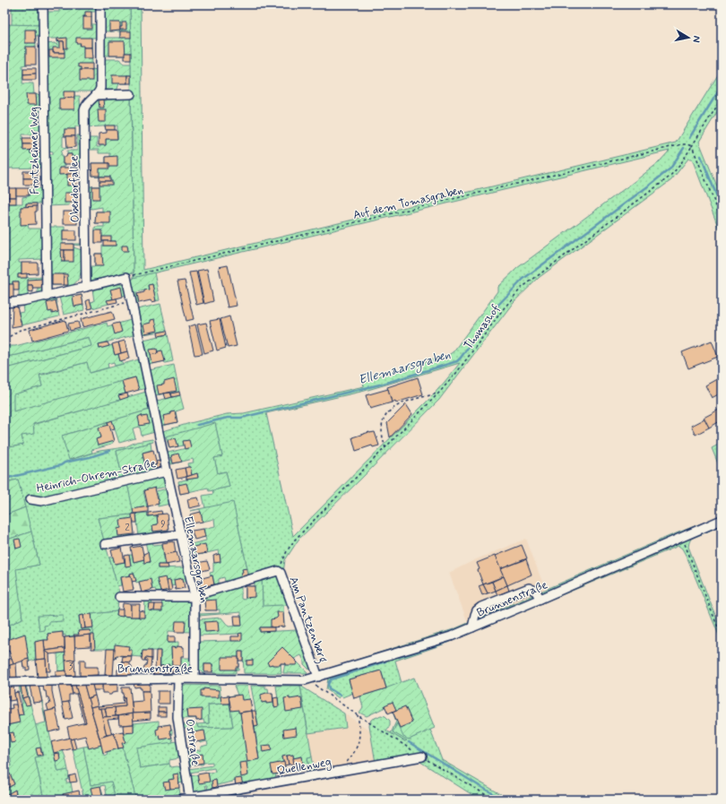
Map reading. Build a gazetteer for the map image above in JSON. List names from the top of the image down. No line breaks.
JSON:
{"streets":{"street":["Froitzheimer Weg","Oberdorfallee","Heinrich-Ohrem-Straße","Ellemaarsgraben","Brunnenstraße","Am Pantzenberg","Oststraße","Quellenweg"],"path":["Auf dem Tomasgraben","Thomashof"]},"crossings":[["Auf dem Tomasgraben","Thomashof"],["Auf dem Tomasgraben","Ellemaarsgraben"],["Thomashof","Am Pantzenberg"],["Heinrich-Ohrem-Straße","Ellemaarsgraben"],["Ellemaarsgraben","Brunnenstraße"],["Ellemaarsgraben","Am Pantzenberg"],["Brunnenstraße","Am Pantzenberg"],["Brunnenstraße","Oststraße"],["Oststraße","Quellenweg"]],"water":["Ellemaarsgraben"],"house_numbers":["9","2","3"],"north":"right"}
